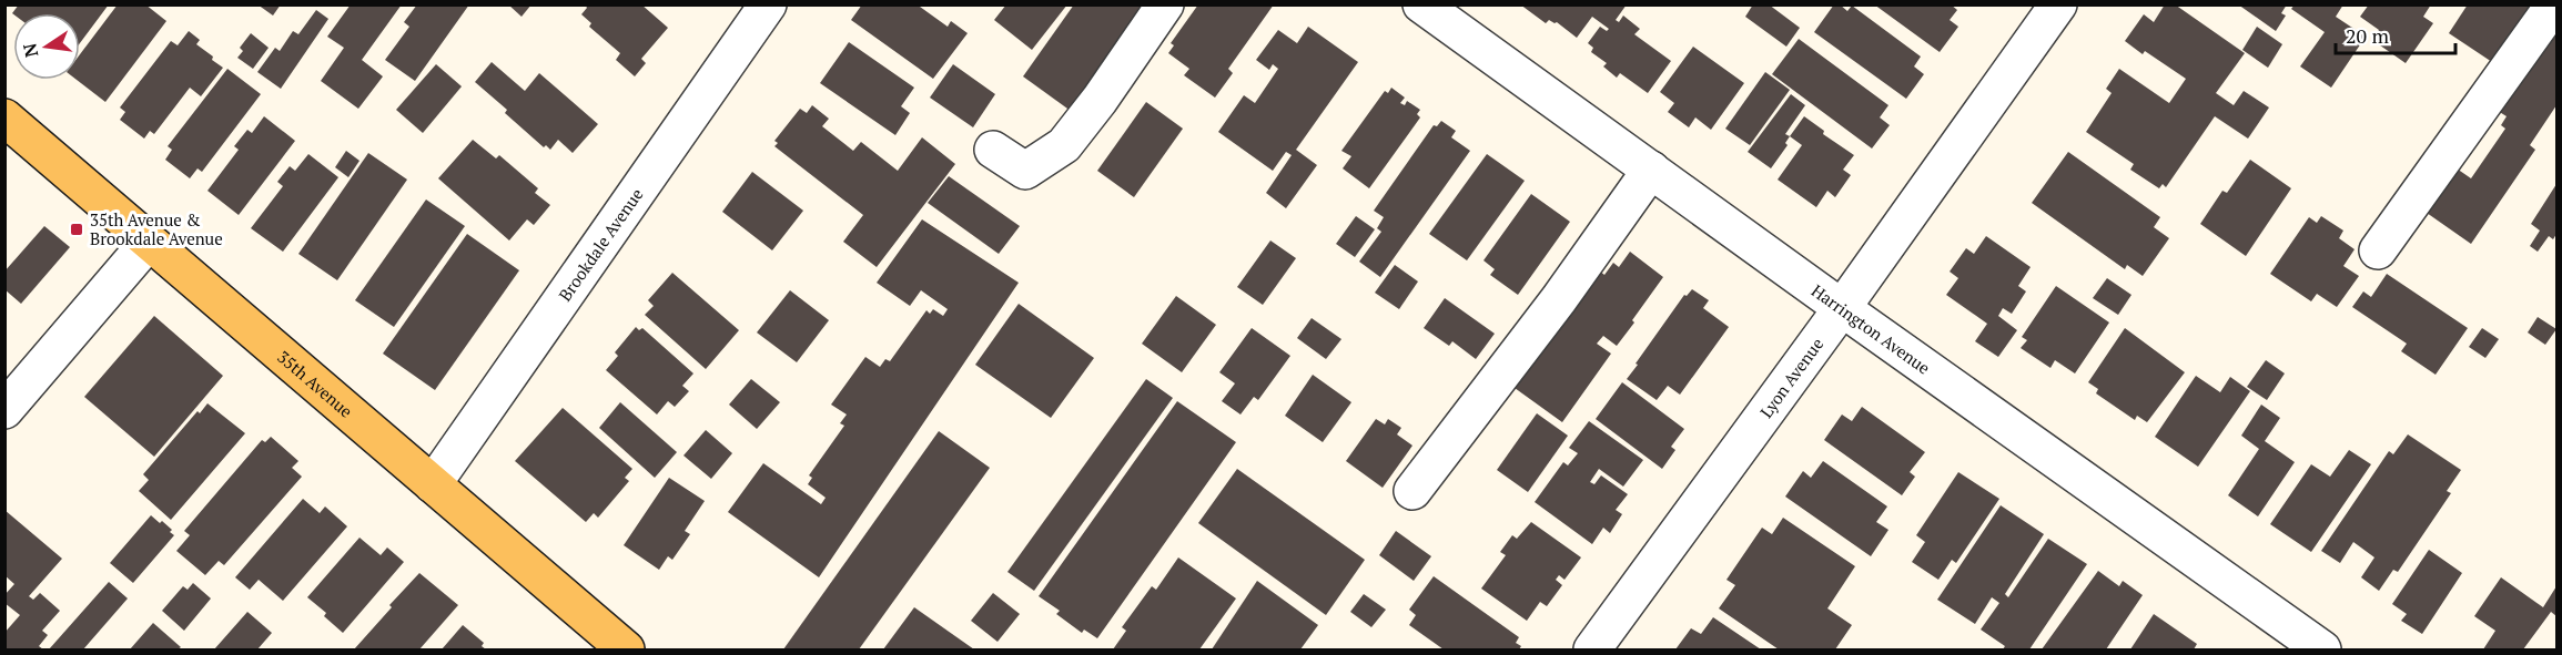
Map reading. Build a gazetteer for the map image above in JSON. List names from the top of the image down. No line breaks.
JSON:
{"streets":{"main road":["35th Avenue"],"street":["Brookdale Avenue","Harrington Avenue","Lyon Avenue"]},"crossings":[["Brookdale Avenue","35th Avenue"],["Harrington Avenue","Lyon Avenue"]],"places":{"transit":["35th Avenue & Brookdale Avenue"]},"scale_bar":"20 m","north":"left"}
